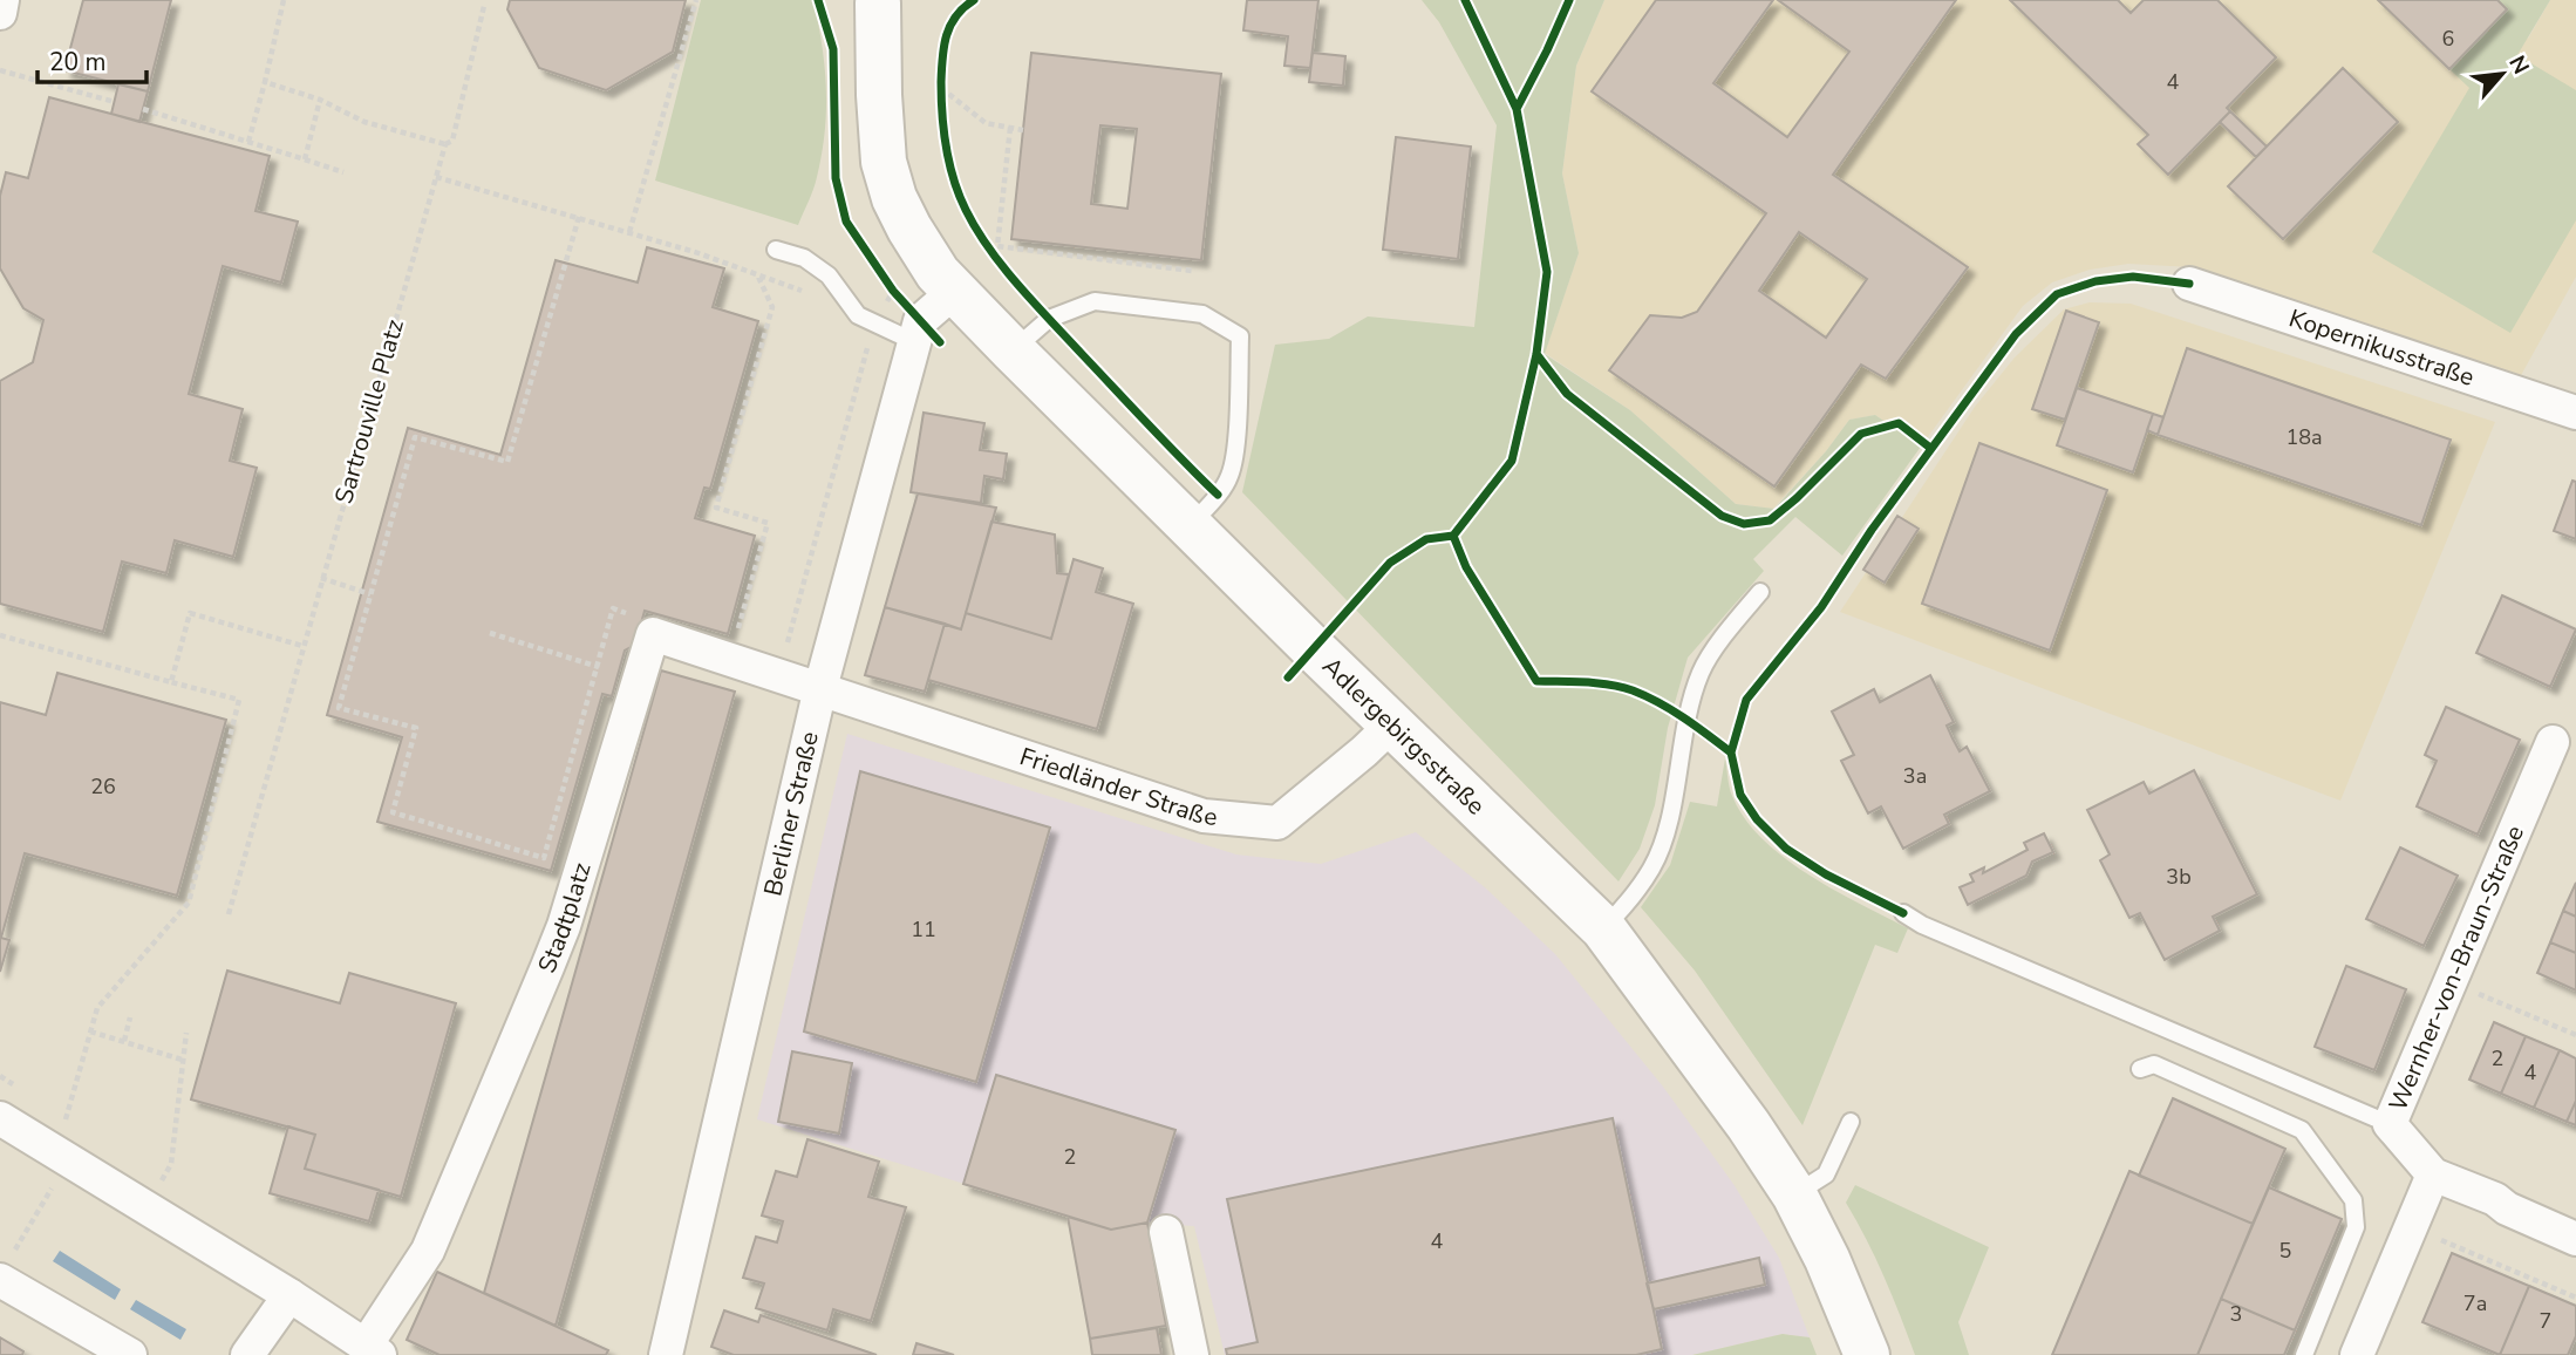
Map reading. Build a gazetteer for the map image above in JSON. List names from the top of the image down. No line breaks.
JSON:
{"streets":{"street":["Kopernikusstraße","Adlergebirgsstraße","Friedländer Straße","Berliner Straße","Stadtplatz","Wernher-von-Braun-Straße"],"path":["Sartrouville Platz"]},"crossings":[["Adlergebirgsstraße","Friedländer Straße"],["Adlergebirgsstraße","Berliner Straße"],["Friedländer Straße","Berliner Straße"],["Friedländer Straße","Stadtplatz"],["Berliner Straße","Stadtplatz"]],"house_numbers":["6","4","18a","3a","26","3b","11","2","4","2","4","5","7a","3","7"],"scale_bar":"20 m","north":"top right"}
